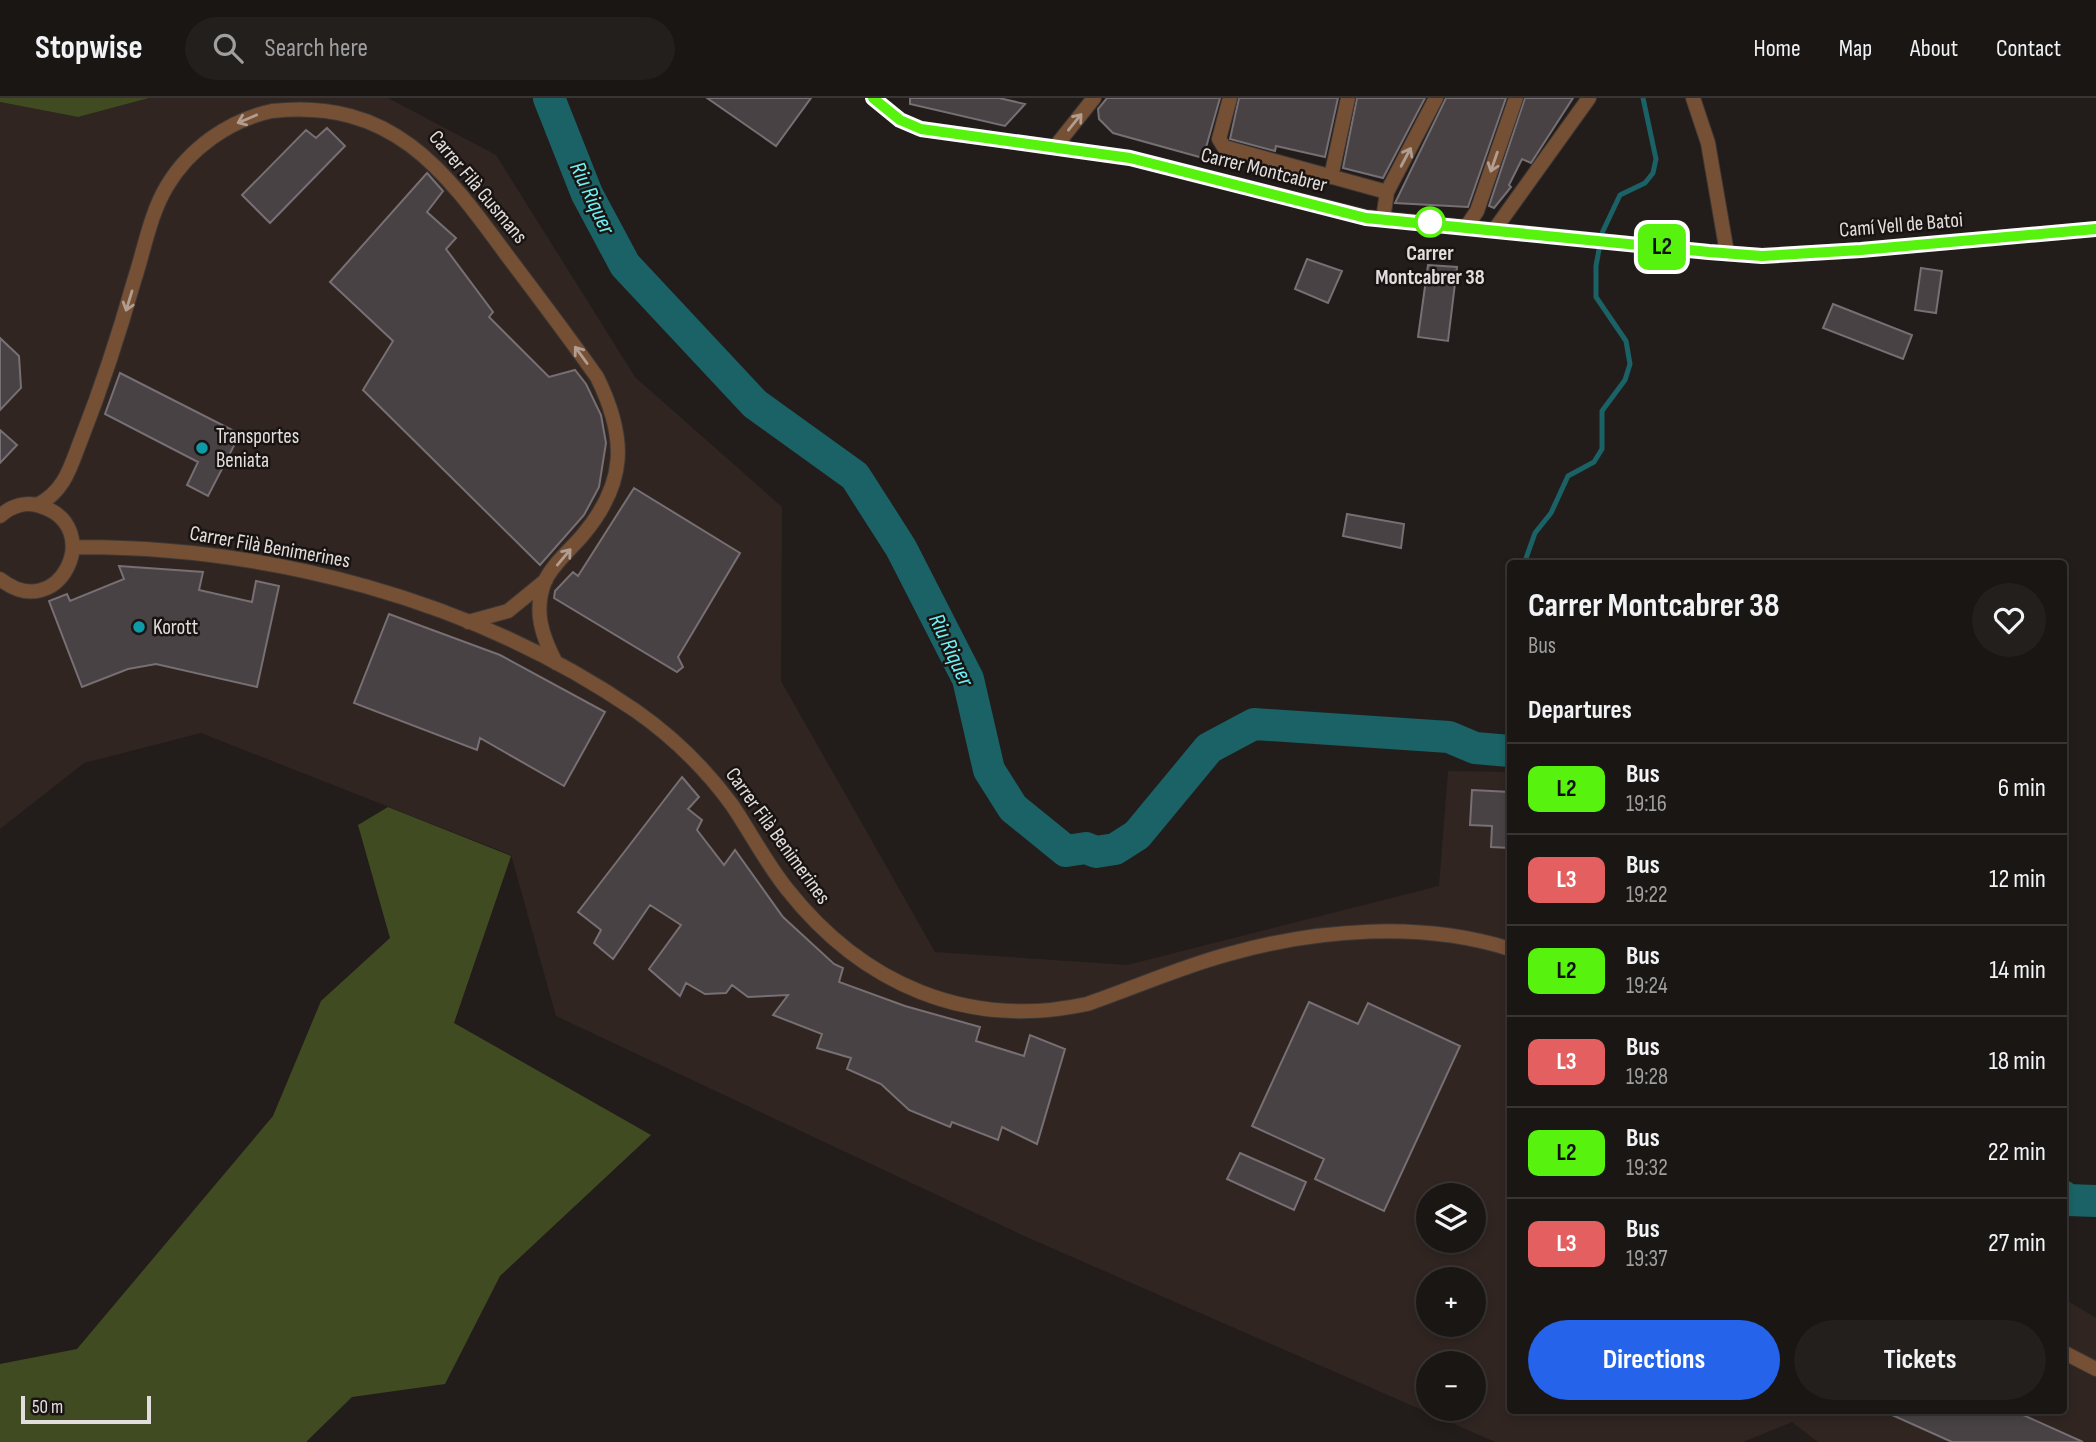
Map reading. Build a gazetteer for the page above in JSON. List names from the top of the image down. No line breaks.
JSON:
{"streets":{"street":["Carrer Montcabrer","Carrer Filà Gusmans","Camí Vell de Batoi","Carrer Filà Benimerines"]},"crossings":[["Carrer Montcabrer","Camí Vell de Batoi"],["Carrer Filà Gusmans","Carrer Filà Benimerines"]],"water":["Riu Riquer"],"places":["Carrer Montcabrer 38","Transportes Beniata","Korott"],"lines":["bus line L2"],"scale_bar":"50 m","page":{"header":"Stopwise","search":"Search here","nav":["Home","Map","About","Contact"],"on_map":"L2","heading":[["Carrer Montcabrer 38","Bus"],"Departures"],"list":[{"mark":"L2","name":"Bus","note":"19:16","value":"6 min"},{"mark":"L3","name":"Bus","note":"19:22","value":"12 min"},{"mark":"L2","name":"Bus","note":"19:24","value":"14 min"},{"mark":"L3","name":"Bus","note":"19:28","value":"18 min"},{"mark":"L2","name":"Bus","note":"19:32","value":"22 min"},{"mark":"L3","name":"Bus","note":"19:37","value":"27 min"}],"map_buttons":["+","−"],"buttons":["Directions","Tickets"],"scale":"50 m"}}
